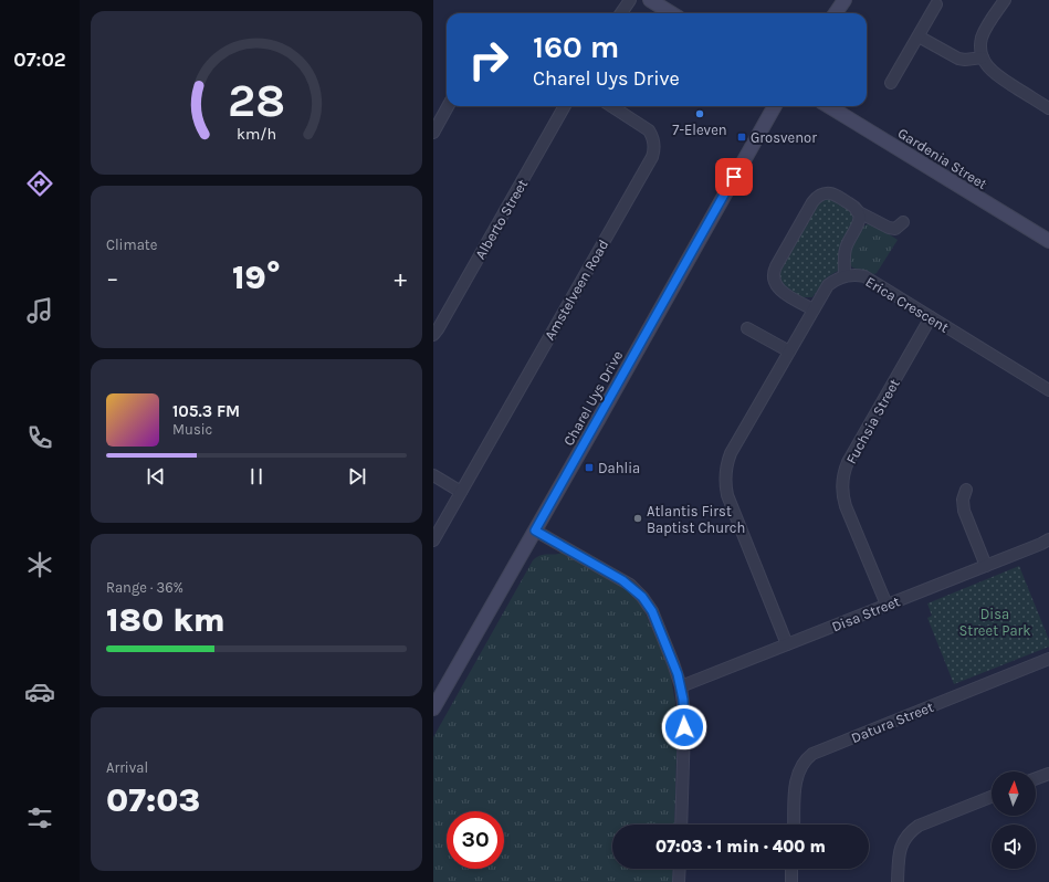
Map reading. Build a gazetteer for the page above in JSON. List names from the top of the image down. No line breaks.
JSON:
{"streets":{"main road":["Gardenia Street","Charel Uys Drive"],"street":["Alberto Street","Amstelveen Road","Erica Crescent","Fuchsia Street","Disa Street","Datura Street"]},"crossings":[["Erica Crescent","Fuchsia Street"],["Erica Crescent","Disa Street"],["Fuchsia Street","Disa Street"]],"parks":["Disa Street Park"],"places":{"other":["7-Eleven","Atlantis First Baptist Church"],"transit":["Grosvenor","Dahlia"]},"north":"top","page":{"tabs":"07:02","turn":["160 m","Charel Uys Drive"],"tile":["Climate",["Range · 36%","180 km"],["Arrival","07:03"]],"heat":["−","19°","+"],"song":["105.3 FM","Music"],"limit":"30","trip":"07:03 · 1 min · 400 m","gauge":["28","km/h"]}}
